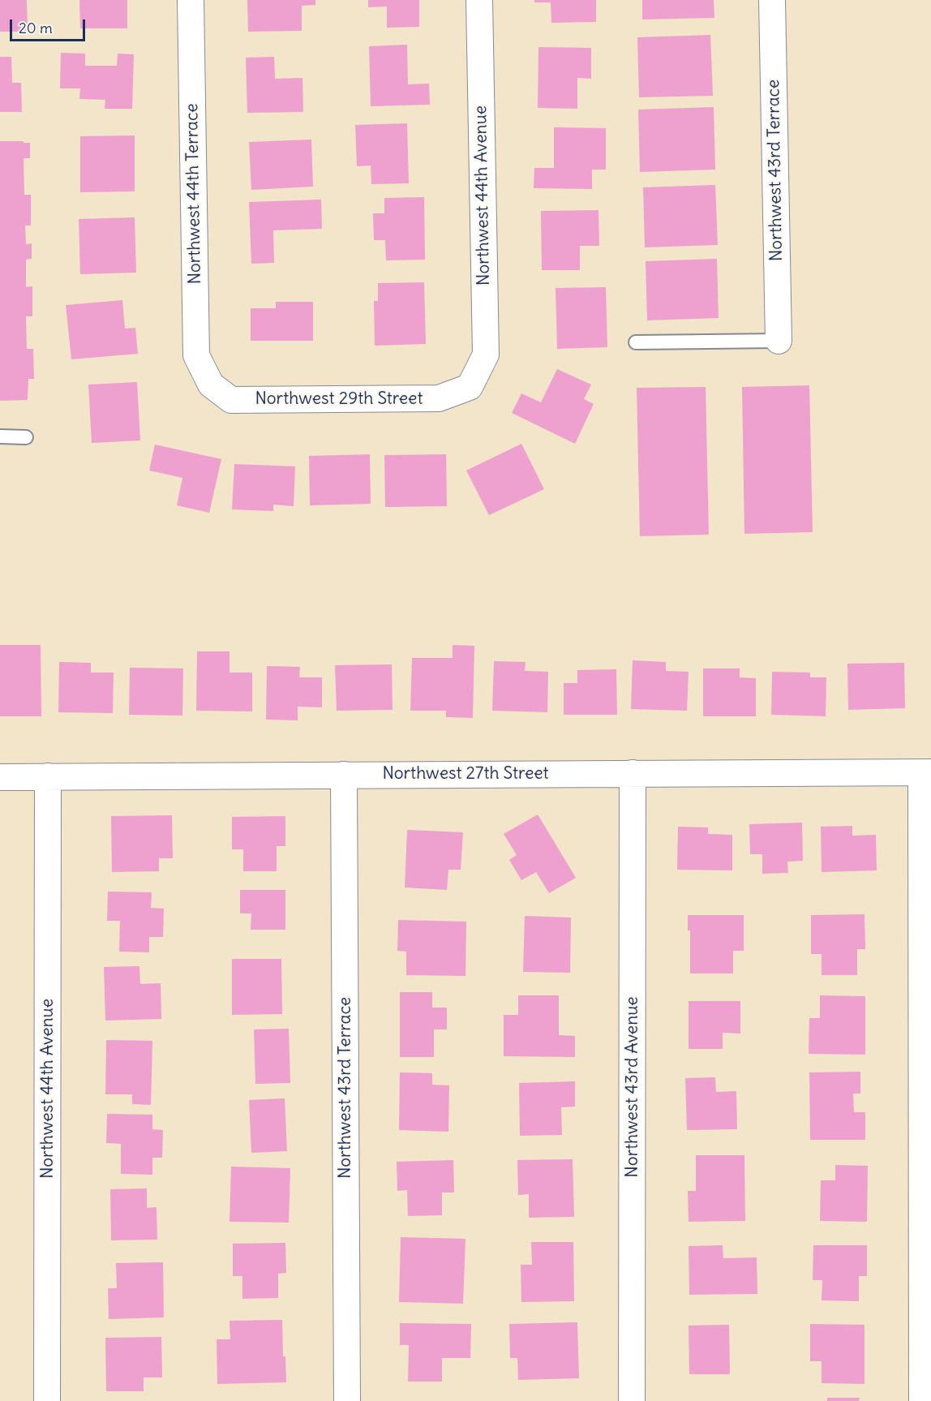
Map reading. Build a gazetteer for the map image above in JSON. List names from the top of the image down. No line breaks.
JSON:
{"streets":{"street":["Northwest 43rd Terrace","Northwest 44th Terrace","Northwest 44th Avenue","Northwest 29th Street","Northwest 27th Street","Northwest 43rd Avenue"]},"crossings":[["Northwest 43rd Terrace","Northwest 27th Street"],["Northwest 44th Terrace","Northwest 29th Street"],["Northwest 44th Avenue","Northwest 29th Street"],["Northwest 44th Avenue","Northwest 27th Street"],["Northwest 27th Street","Northwest 43rd Avenue"]],"scale_bar":"20 m"}
